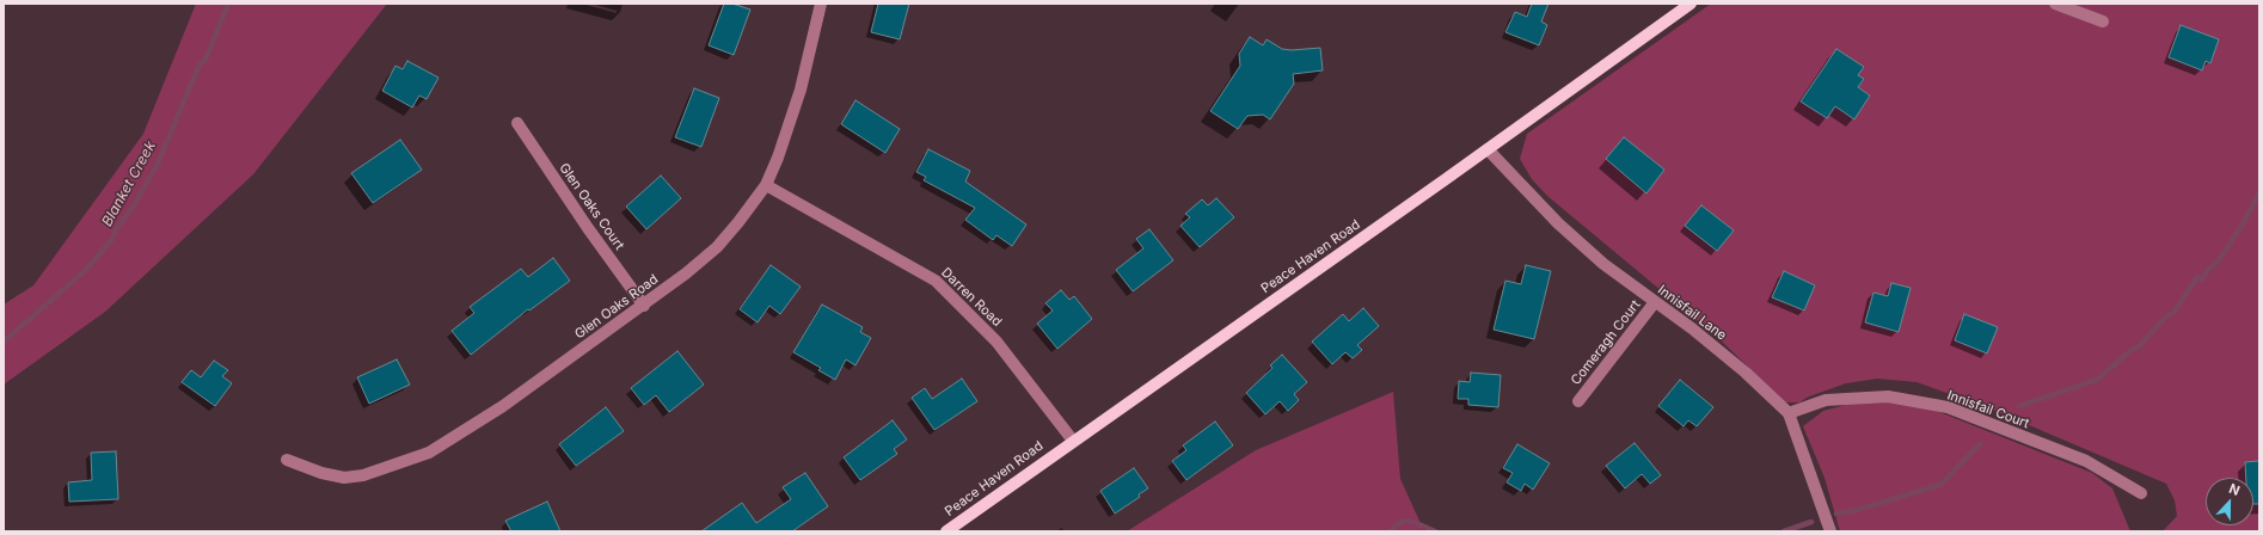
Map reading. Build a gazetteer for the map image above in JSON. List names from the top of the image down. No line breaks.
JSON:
{"streets":{"main road":["Peace Haven Road"],"street":["Glen Oaks Court","Darren Road","Glen Oaks Road","Innisfail Lane","Comeragh Court","Innisfail Court"]},"crossings":[["Glen Oaks Court","Glen Oaks Road"],["Peace Haven Road","Darren Road"],["Peace Haven Road","Innisfail Lane"],["Darren Road","Glen Oaks Road"],["Innisfail Lane","Comeragh Court"],["Innisfail Lane","Innisfail Court"]],"water":["Blanket Creek"],"north":"top"}
